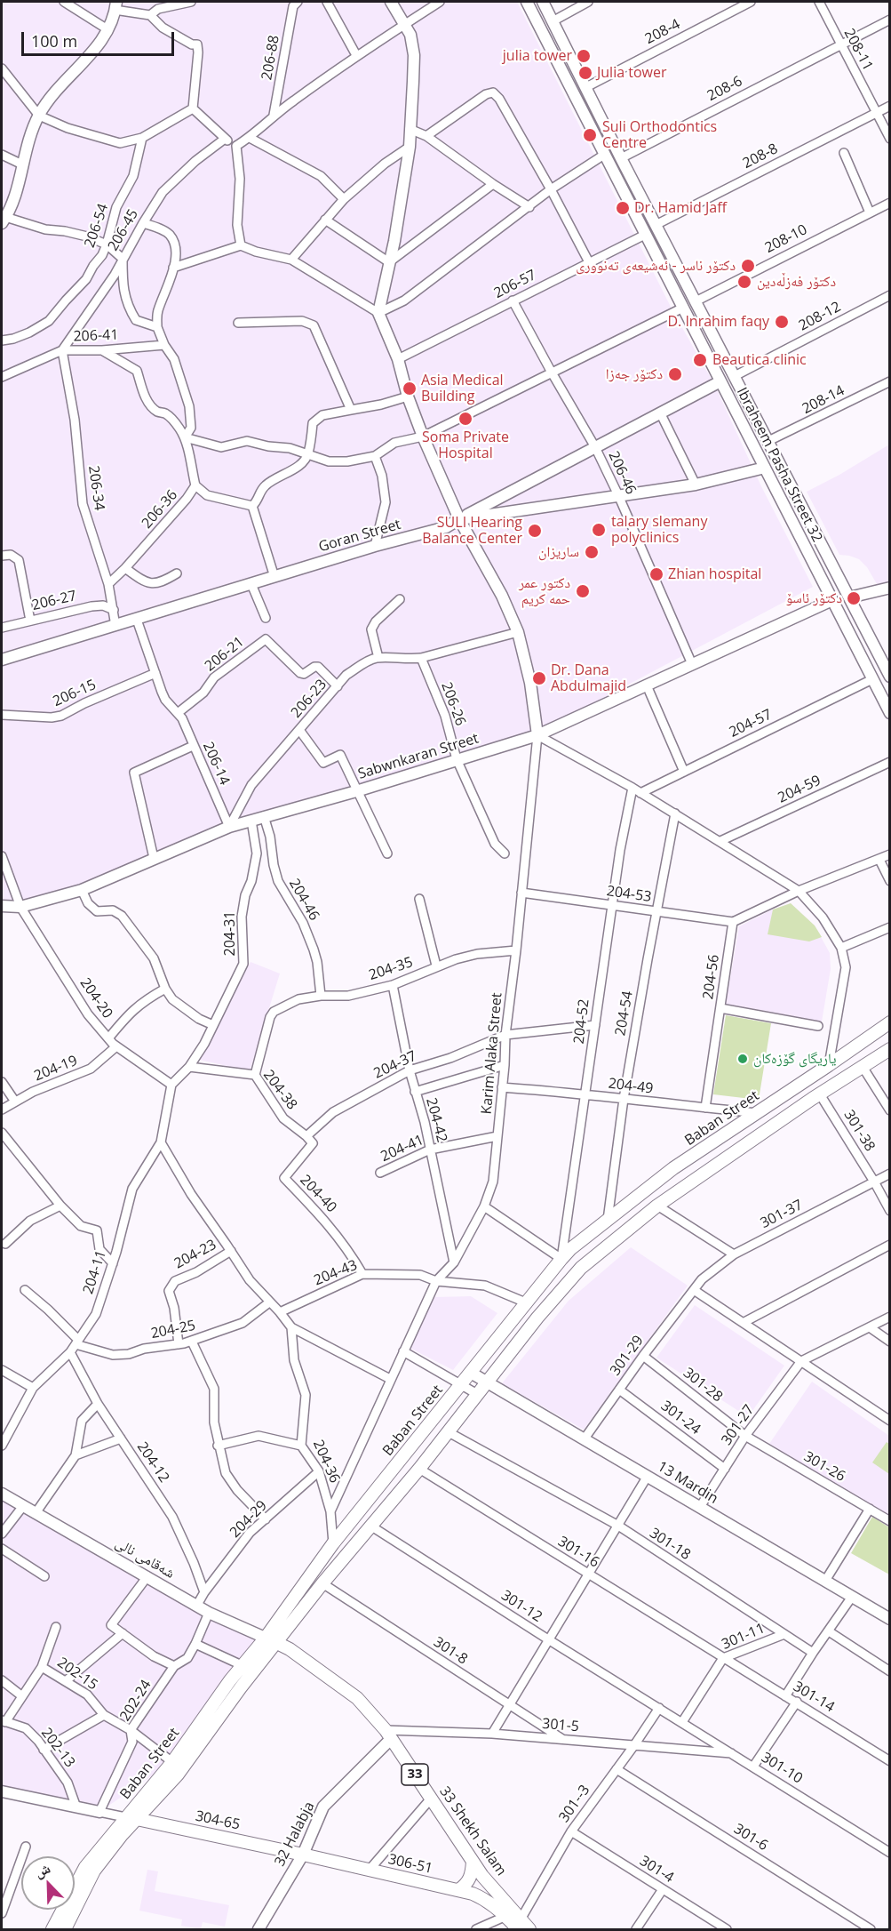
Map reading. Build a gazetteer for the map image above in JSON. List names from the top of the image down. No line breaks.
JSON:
{"streets":{"main road":["Ibraheem Pasha Street 32","Goran Street","Sabwnkaran Street","Baban Street","13 Mardin","شەقامی نالی","33","304-65","33 Shekh Salam","32 Halabja","306-51"],"street":["208-4","208-11","206-88","208-6","208-8","206-54","206-45","208-10","206-57","208-12","206-41","208-14","206-46","206-34","206-36","206-27","206-21","206-15","206-23","206-26","204-57","206-14","204-59","204-53","204-46","204-31","204-35","204-56","204-20","204-54","204-52","Karim Alaka Street","204-37","204-19","204-49","204-38","204-42","301-38","204-41","204-40","301-37","204-23","204-11","204-43","204-25","301-29","301-28","301-24","301-27","204-36","204-12","301-26","204-29","301-18","301-16","301-12","301-11","301-8","202-15","301-14","202-24","301-5","202-13","301-10","301--3","301-6","301-4"]},"crossings":[["208-4","Ibraheem Pasha Street 32"],["208-11","208-6"],["208-11","208-8"],["208-6","Ibraheem Pasha Street 32"],["208-8","Ibraheem Pasha Street 32"],["206-45","206-41"],["206-45","206-34"],["208-10","Ibraheem Pasha Street 32"],["206-57","Ibraheem Pasha Street 32"],["206-57","206-46"],["208-12","Ibraheem Pasha Street 32"],["206-41","206-34"],["206-41","206-36"],["208-14","Ibraheem Pasha Street 32"],["Ibraheem Pasha Street 32","Goran Street"],["Ibraheem Pasha Street 32","204-57"],["Ibraheem Pasha Street 32","Sabwnkaran Street"],["206-46","Goran Street"],["206-46","Sabwnkaran Street"],["206-34","206-36"],["206-34","Goran Street"],["206-34","206-27"],["Goran Street","206-14"],["206-21","206-23"],["206-21","206-14"],["206-15","206-14"],["206-23","Sabwnkaran Street"],["206-23","206-14"],["206-26","Sabwnkaran Street"],["Sabwnkaran Street","206-14"],["Sabwnkaran Street","204-46"],["Sabwnkaran Street","204-31"],["Sabwnkaran Street","204-20"],["Sabwnkaran Street","Karim Alaka Street"],["204-53","204-56"],["204-53","204-54"],["204-53","204-52"],["204-53","Karim Alaka Street"],["204-46","204-35"],["204-31","204-38"],["204-35","Karim Alaka Street"],["204-35","204-38"],["204-35","204-42"],["204-56","204-49"],["204-20","204-19"],["204-20","204-11"],["204-54","204-49"],["204-54","Baban Street"],["204-52","204-37"],["204-52","204-49"],["204-52","Baban Street"],["Karim Alaka Street","204-37"],["Karim Alaka Street","204-49"],["Karim Alaka Street","204-42"],["Karim Alaka Street","204-41"],["Karim Alaka Street","204-43"],["Karim Alaka Street","204-36"],["204-37","204-38"],["204-37","204-42"],["204-37","204-40"],["204-49","Baban Street"],["204-38","204-40"],["Baban Street","204-43"],["Baban Street","204-36"],["Baban Street","13 Mardin"],["Baban Street","شەقامی نالی"],["Baban Street","202-15"],["Baban Street","304-65"],["Baban Street","33 Shekh Salam"],["204-42","204-41"],["301-38","301-37"],["204-40","204-43"],["301-37","301-29"],["204-23","204-25"],["204-11","204-25"],["204-11","204-12"],["301-29","301-28"],["301-29","301-24"],["301-29","13 Mardin"],["301-28","301-27"],["301-28","301-26"],["301-24","301-27"],["301-27","301-26"],["301-27","13 Mardin"],["204-36","204-29"],["204-12","204-29"],["204-29","شەقامی نالی"],["301-18","301-11"],["301-16","301-11"],["301-16","301-14"],["شەقامی نالی","202-24"],["شەقامی نالی","33 Shekh Salam"],["301-12","301-10"],["301-12","301--3"],["301-11","301-14"],["301-11","301-10"],["301-8","301-5"],["202-15","202-24"],["301-5","301-10"],["301-5","301--3"],["301-5","33 Shekh Salam"],["301-5","32 Halabja"],["301-10","301--3"],["301--3","33 Shekh Salam"],["301--3","301-6"],["301--3","301-4"],["304-65","32 Halabja"],["304-65","306-51"],["33 Shekh Salam","32 Halabja"],["33 Shekh Salam","306-51"],["32 Halabja","306-51"]],"places":["julia tower","Julia tower","Suli Orthodontics Centre","Dr. Hamid Jaff","دکتۆر ناسر - ئەشیعەی تەنووری","دکتۆر فەزڵەدین","D. Inrahim faqy","Beautica clinic","دکتۆر جەزا","Asia Medical Building","Soma Private Hospital","talary slemany polyclinics","SULI Hearing Balance Center","ساريزان","Zhian hospital","دكتور عمر حمه كريم","دکتۆر ئاسۆ","Dr. Dana Abdulmajid","یاریگای گۆزەکان"],"scale_bar":"100 m","north":"top left"}
